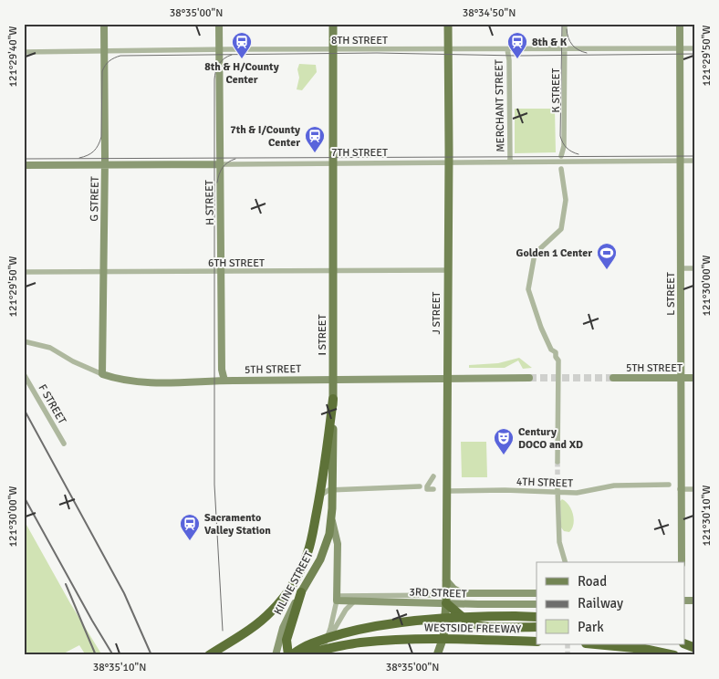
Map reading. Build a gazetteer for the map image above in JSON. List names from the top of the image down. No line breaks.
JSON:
{"streets":{"highway":["WESTSIDE FREEWAY"],"main road":["7TH STREET","G STREET","H STREET","L STREET","J STREET","I STREET","5TH STREET","KILINE STREET","3RD STREET"],"street":["8TH STREET","K STREET","MERCHANT STREET","6TH STREET","F STREET","4TH STREET"]},"crossings":[["8TH STREET","K STREET"],["8TH STREET","MERCHANT STREET"],["8TH STREET","G STREET"],["8TH STREET","H STREET"],["8TH STREET","L STREET"],["8TH STREET","J STREET"],["8TH STREET","I STREET"],["MERCHANT STREET","7TH STREET"],["7TH STREET","G STREET"],["7TH STREET","H STREET"],["7TH STREET","L STREET"],["7TH STREET","J STREET"],["7TH STREET","I STREET"],["G STREET","6TH STREET"],["G STREET","5TH STREET"],["H STREET","6TH STREET"],["H STREET","5TH STREET"],["6TH STREET","J STREET"],["6TH STREET","I STREET"],["L STREET","5TH STREET"],["J STREET","5TH STREET"],["J STREET","4TH STREET"],["J STREET","3RD STREET"],["I STREET","5TH STREET"],["I STREET","KILINE STREET"],["I STREET","3RD STREET"]],"places":{"station":["8th & H/County Center","8th & K","7th & I/County Center","Sacramento Valley Station"],"sports":["Golden 1 Center"],"theatre":["Century DOCO and XD"]},"legend":["Road","Railway","Park"],"coordinates":["38°35'00\"N","38°34'50\"N","121°29'50\"W","121°29'40\"W","121°30'00\"W","121°30'10\"W","38°35'10\"N"]}
